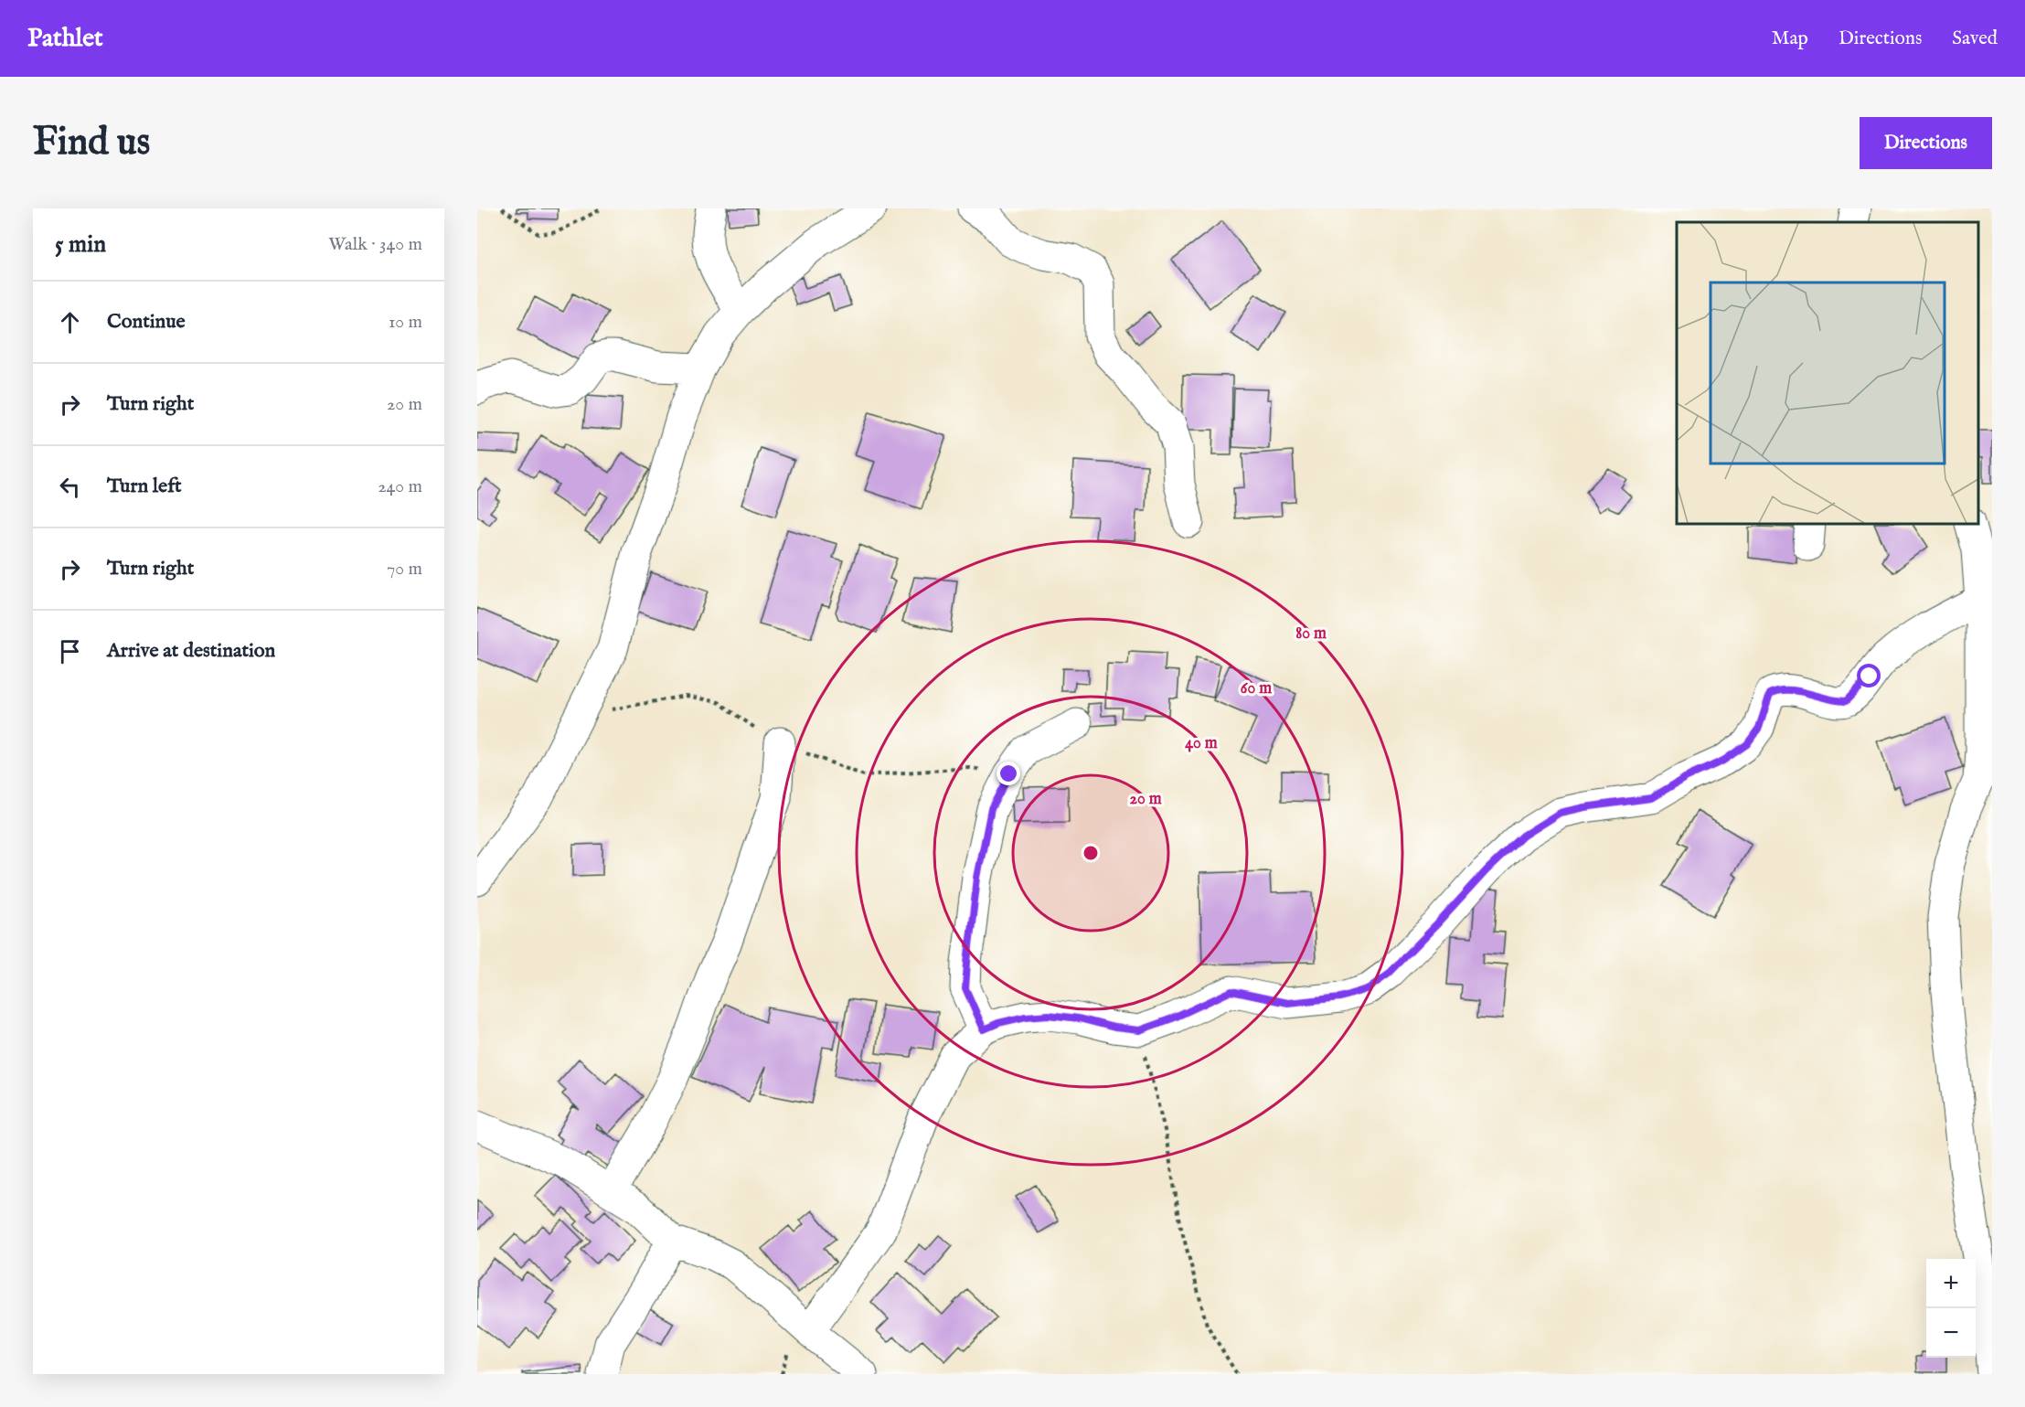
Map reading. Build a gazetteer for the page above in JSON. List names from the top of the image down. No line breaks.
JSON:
{"page":{"header":"Pathlet","nav":["Map","Directions","Saved"],"buttons":"Directions","title":"Find us","heading":["5 min","Walk · 340 m"],"list":[["Continue","10 m"],["Turn right","20 m"],["Turn left","240 m"],["Turn right","70 m"],"Arrive at destination"],"map_buttons":["+","−"]},"rings":["80 m","60 m","40 m","20 m"]}
